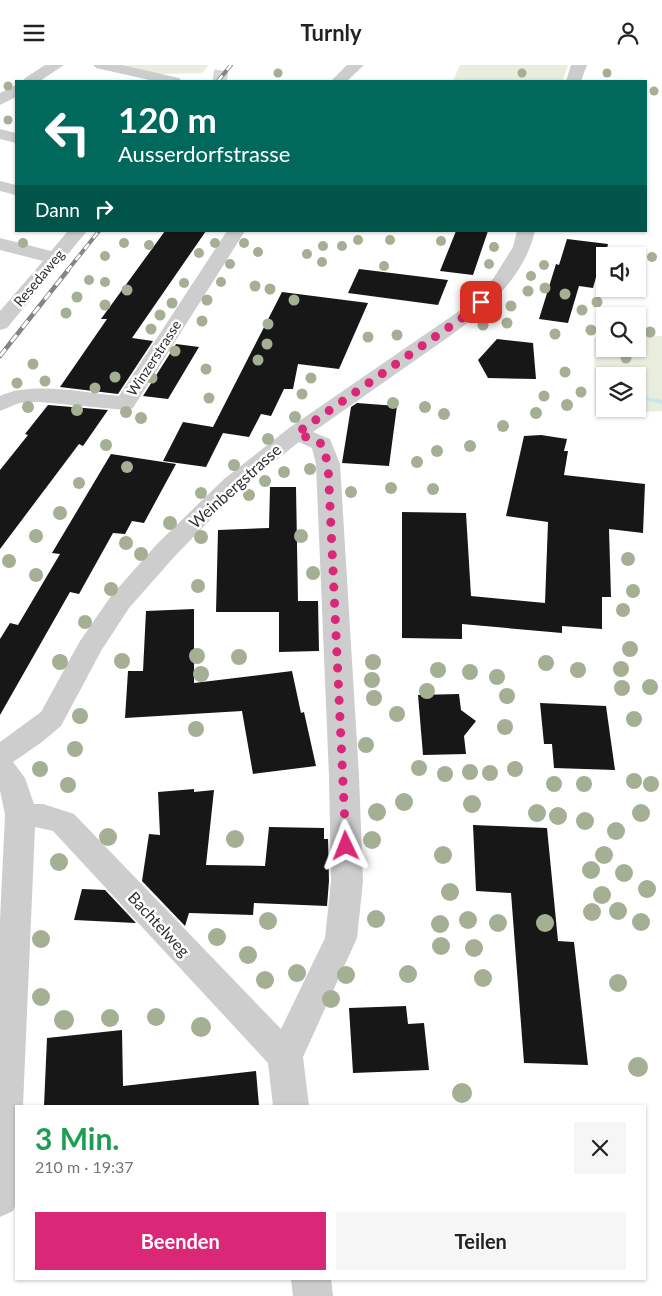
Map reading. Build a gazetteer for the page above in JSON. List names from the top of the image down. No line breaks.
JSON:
{"streets":{"street":["Resedaweg","Winzerstrasse","Weinbergstrasse","Bachtelweg"]},"page":{"header":"Turnly","turn":["120 m","Ausserdorfstrasse"],"then":"Dann","heading":["3 Min.","210 m · 19:37"],"buttons":["Beenden","Teilen"]}}
